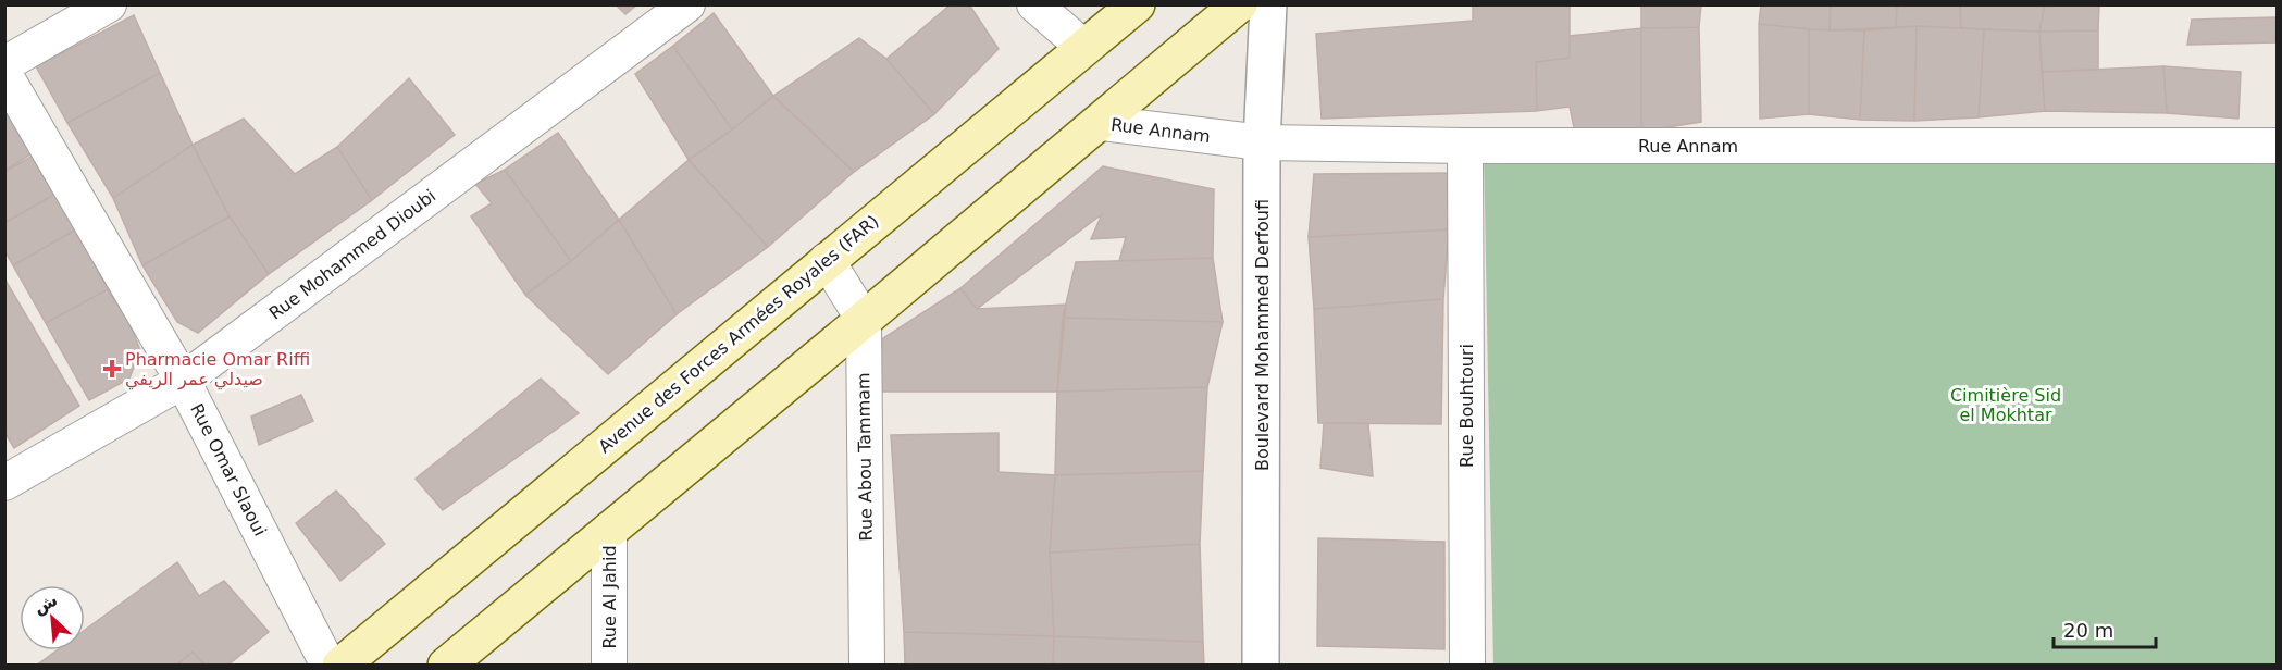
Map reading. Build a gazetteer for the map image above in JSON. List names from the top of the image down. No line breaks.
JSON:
{"streets":{"main road":["Avenue des Forces Armées Royales (FAR)"],"street":["Rue Annam","Rue Mohammed Dioubi","Boulevard Mohammed Derfoufi","Rue Bouhtouri","Rue Abou Tammam","Rue Omar Slaoui","Rue Al Jahid"]},"crossings":[["Rue Annam","Boulevard Mohammed Derfoufi"],["Rue Annam","Rue Bouhtouri"],["Rue Mohammed Dioubi","Rue Omar Slaoui"]],"parks":["Cimitière Sid el Mokhtar"],"places":{"health":["Pharmacie Omar Riffi صيدلي عمر الريفي"]},"scale_bar":"20 m","north":"top left"}
